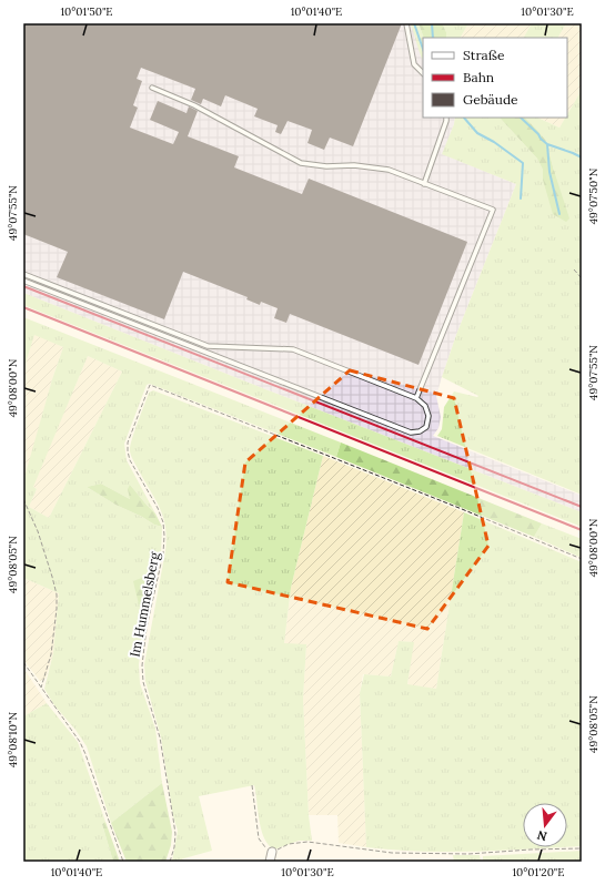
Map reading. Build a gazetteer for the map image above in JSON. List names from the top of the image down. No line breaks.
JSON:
{"streets":{"path":["Im Hummelsberg"]},"legend":["Straße","Bahn","Gebäude"],"north":"bottom","coordinates":["10°01'50\"E","10°01'40\"E","10°01'30\"E","49°07'50\"N","49°07'55\"N","49°08'00\"N","49°08'05\"N","49°08'10\"N","10°01'20\"E"]}
